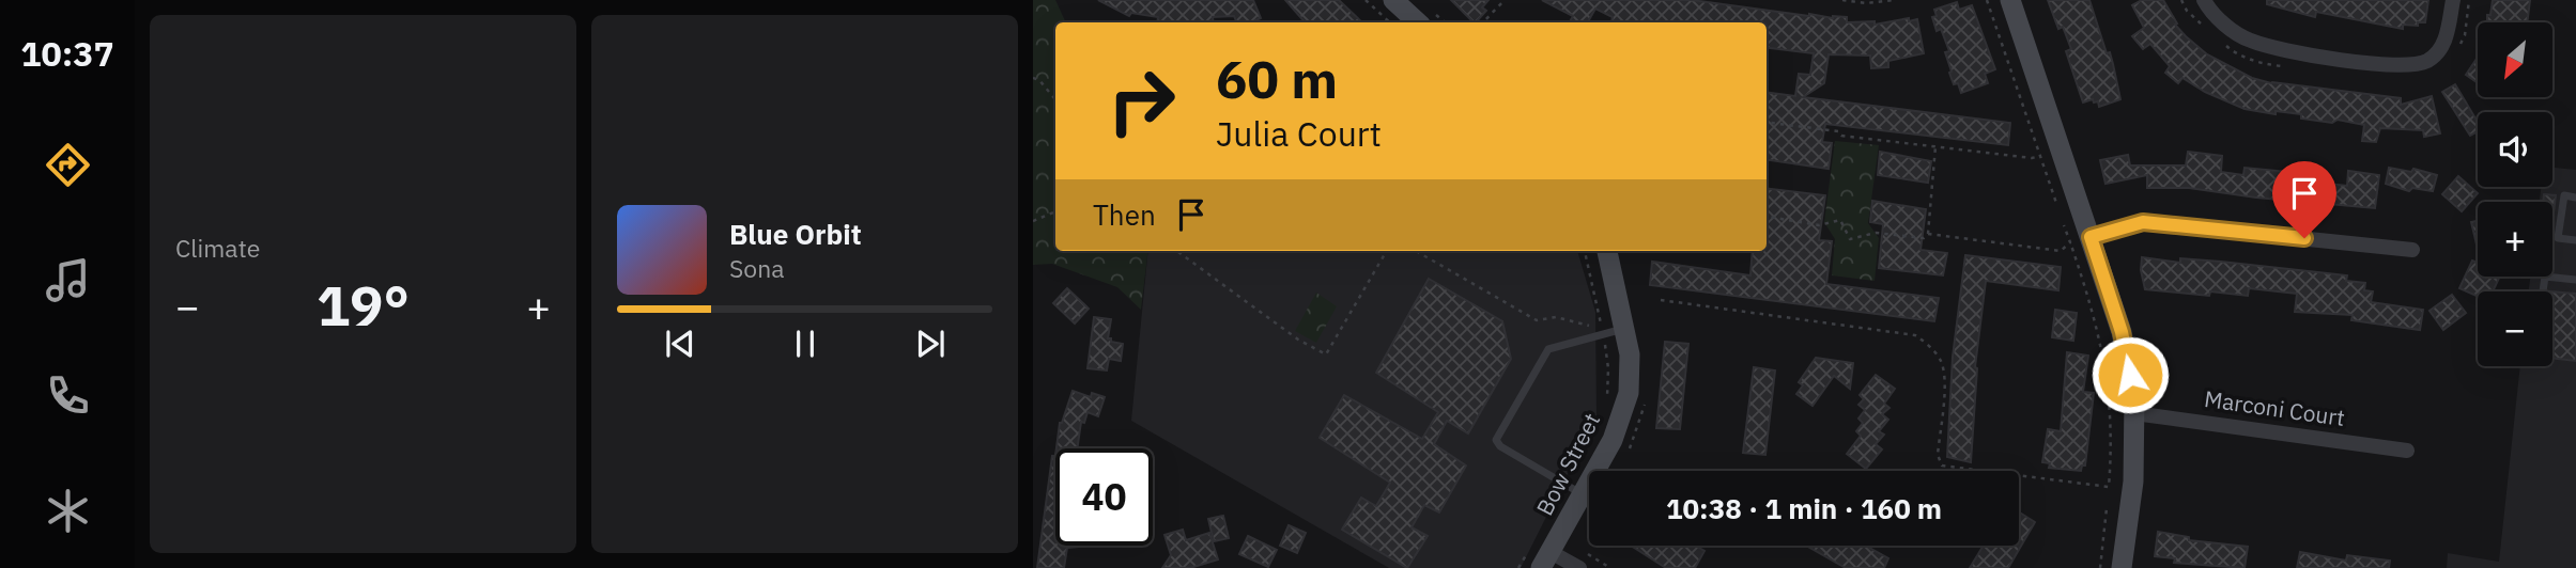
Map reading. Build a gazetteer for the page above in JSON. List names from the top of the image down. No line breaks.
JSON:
{"streets":{"street":["Marconi Court","Bow Street"]},"north":"bottom left","page":{"tabs":"10:37","tile":"Climate","map_buttons":["+","−"],"turn":["60 m","Julia Court"],"then":"Then","song":["Blue Orbit","Sona"],"heat":["−","19°","+"],"limit":"40","trip":"10:38 · 1 min · 160 m"}}
